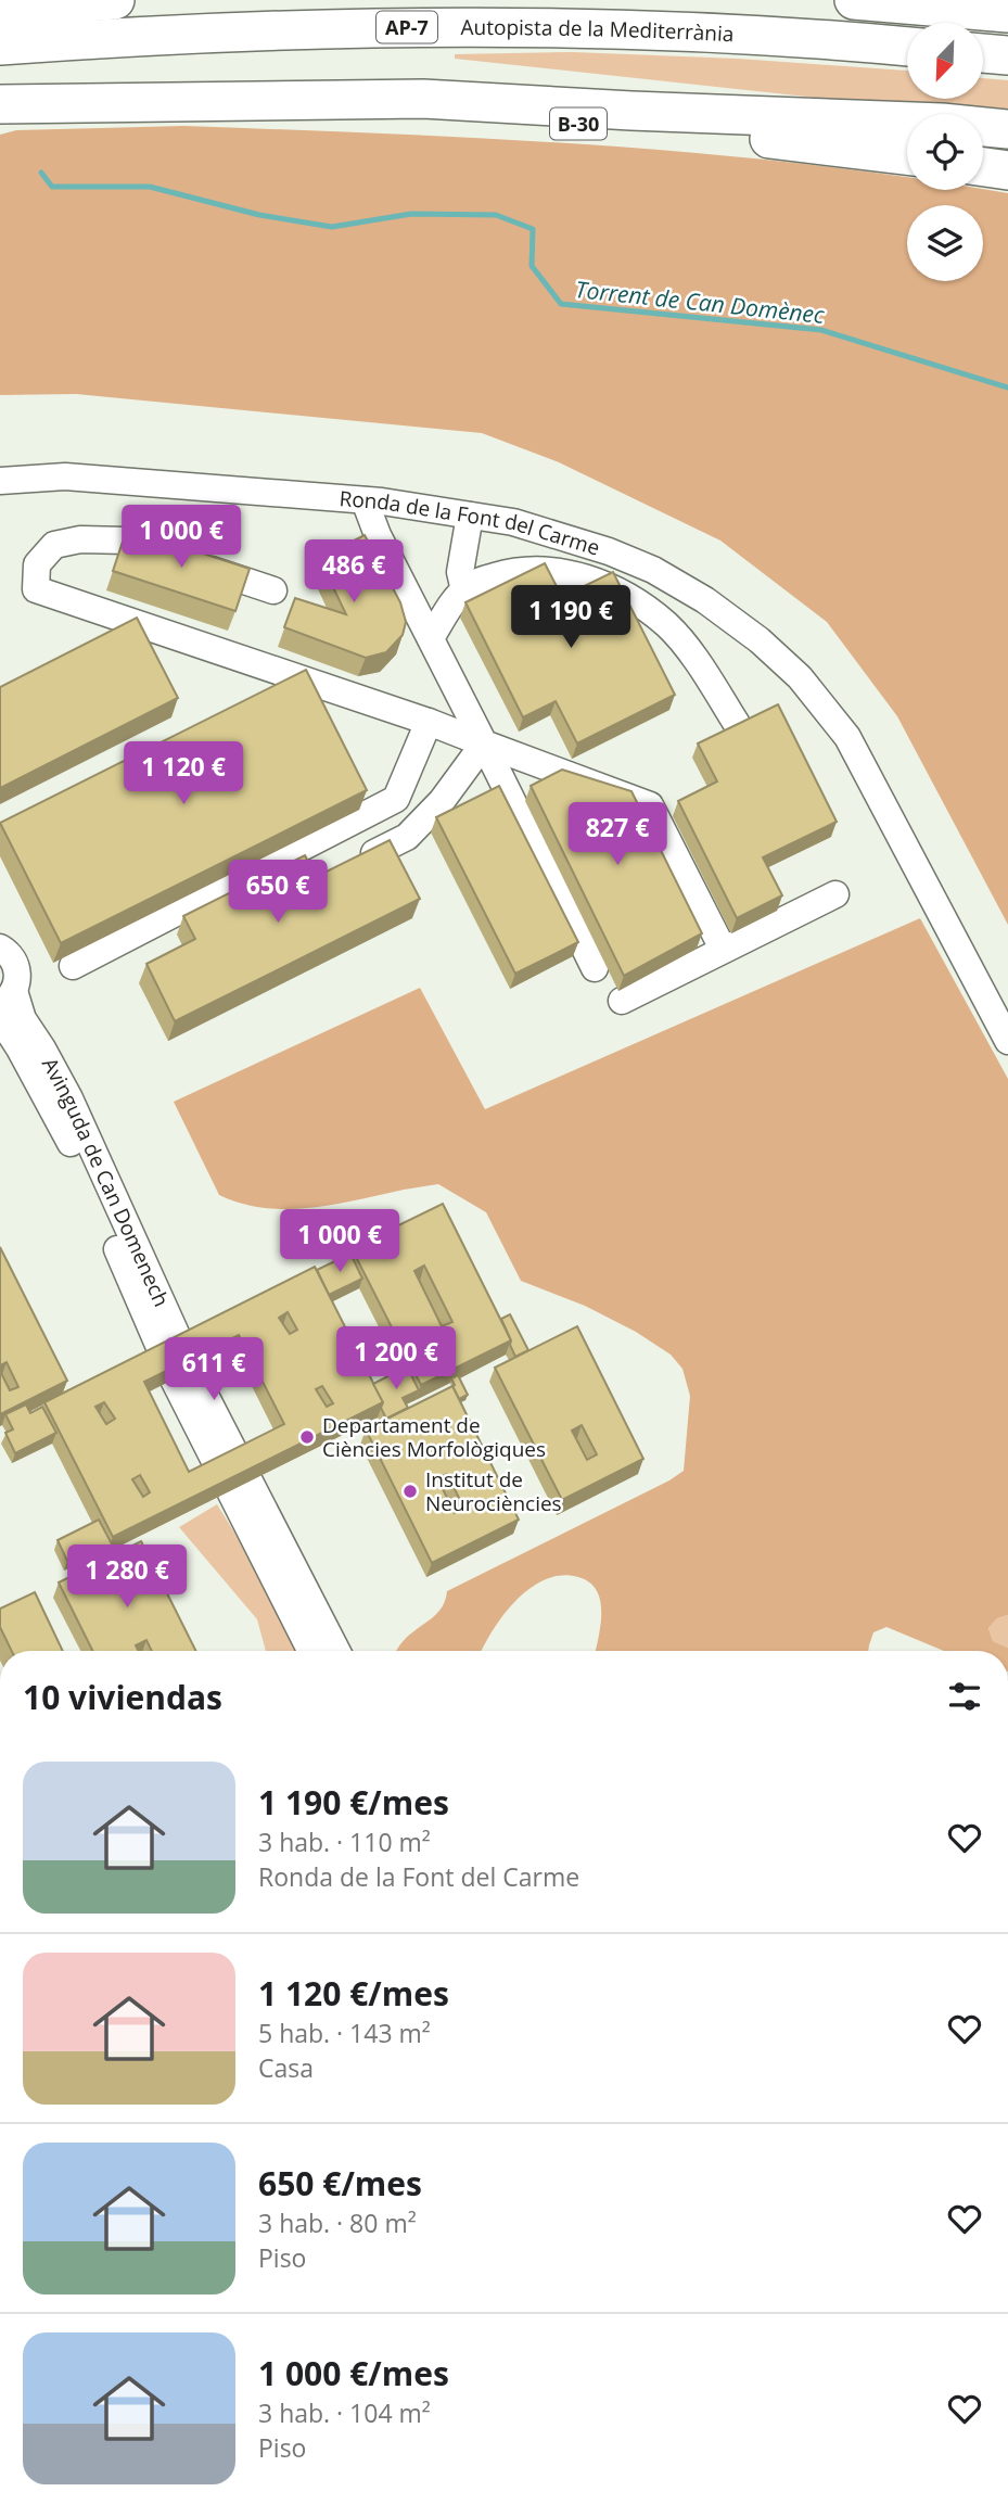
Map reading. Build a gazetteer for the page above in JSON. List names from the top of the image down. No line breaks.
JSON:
{"streets":{"highway":["AP-7","Autopista de la Mediterrània","B-30"],"street":["Ronda de la Font del Carme","Avinguda de Can Domenech"]},"water":["Torrent de Can Domènec"],"places":["Departament de Ciències Morfològiques","Institut de Neurociències"],"north":"bottom left","page":{"price":["1 000 €","486 €","1 190 €","1 120 €","827 €","650 €","1 000 €","1 200 €","611 €","1 280 €"],"heading":"10 viviendas","list":[{"name":"1 190 €/mes","note":"3 hab. · 110 m² · Ronda de la Font del Carme"},{"name":"1 120 €/mes","note":"5 hab. · 143 m² · Casa"},{"name":"650 €/mes","note":"3 hab. · 80 m² · Piso"},{"name":"1 000 €/mes","note":"3 hab. · 104 m² · Piso"}]}}
